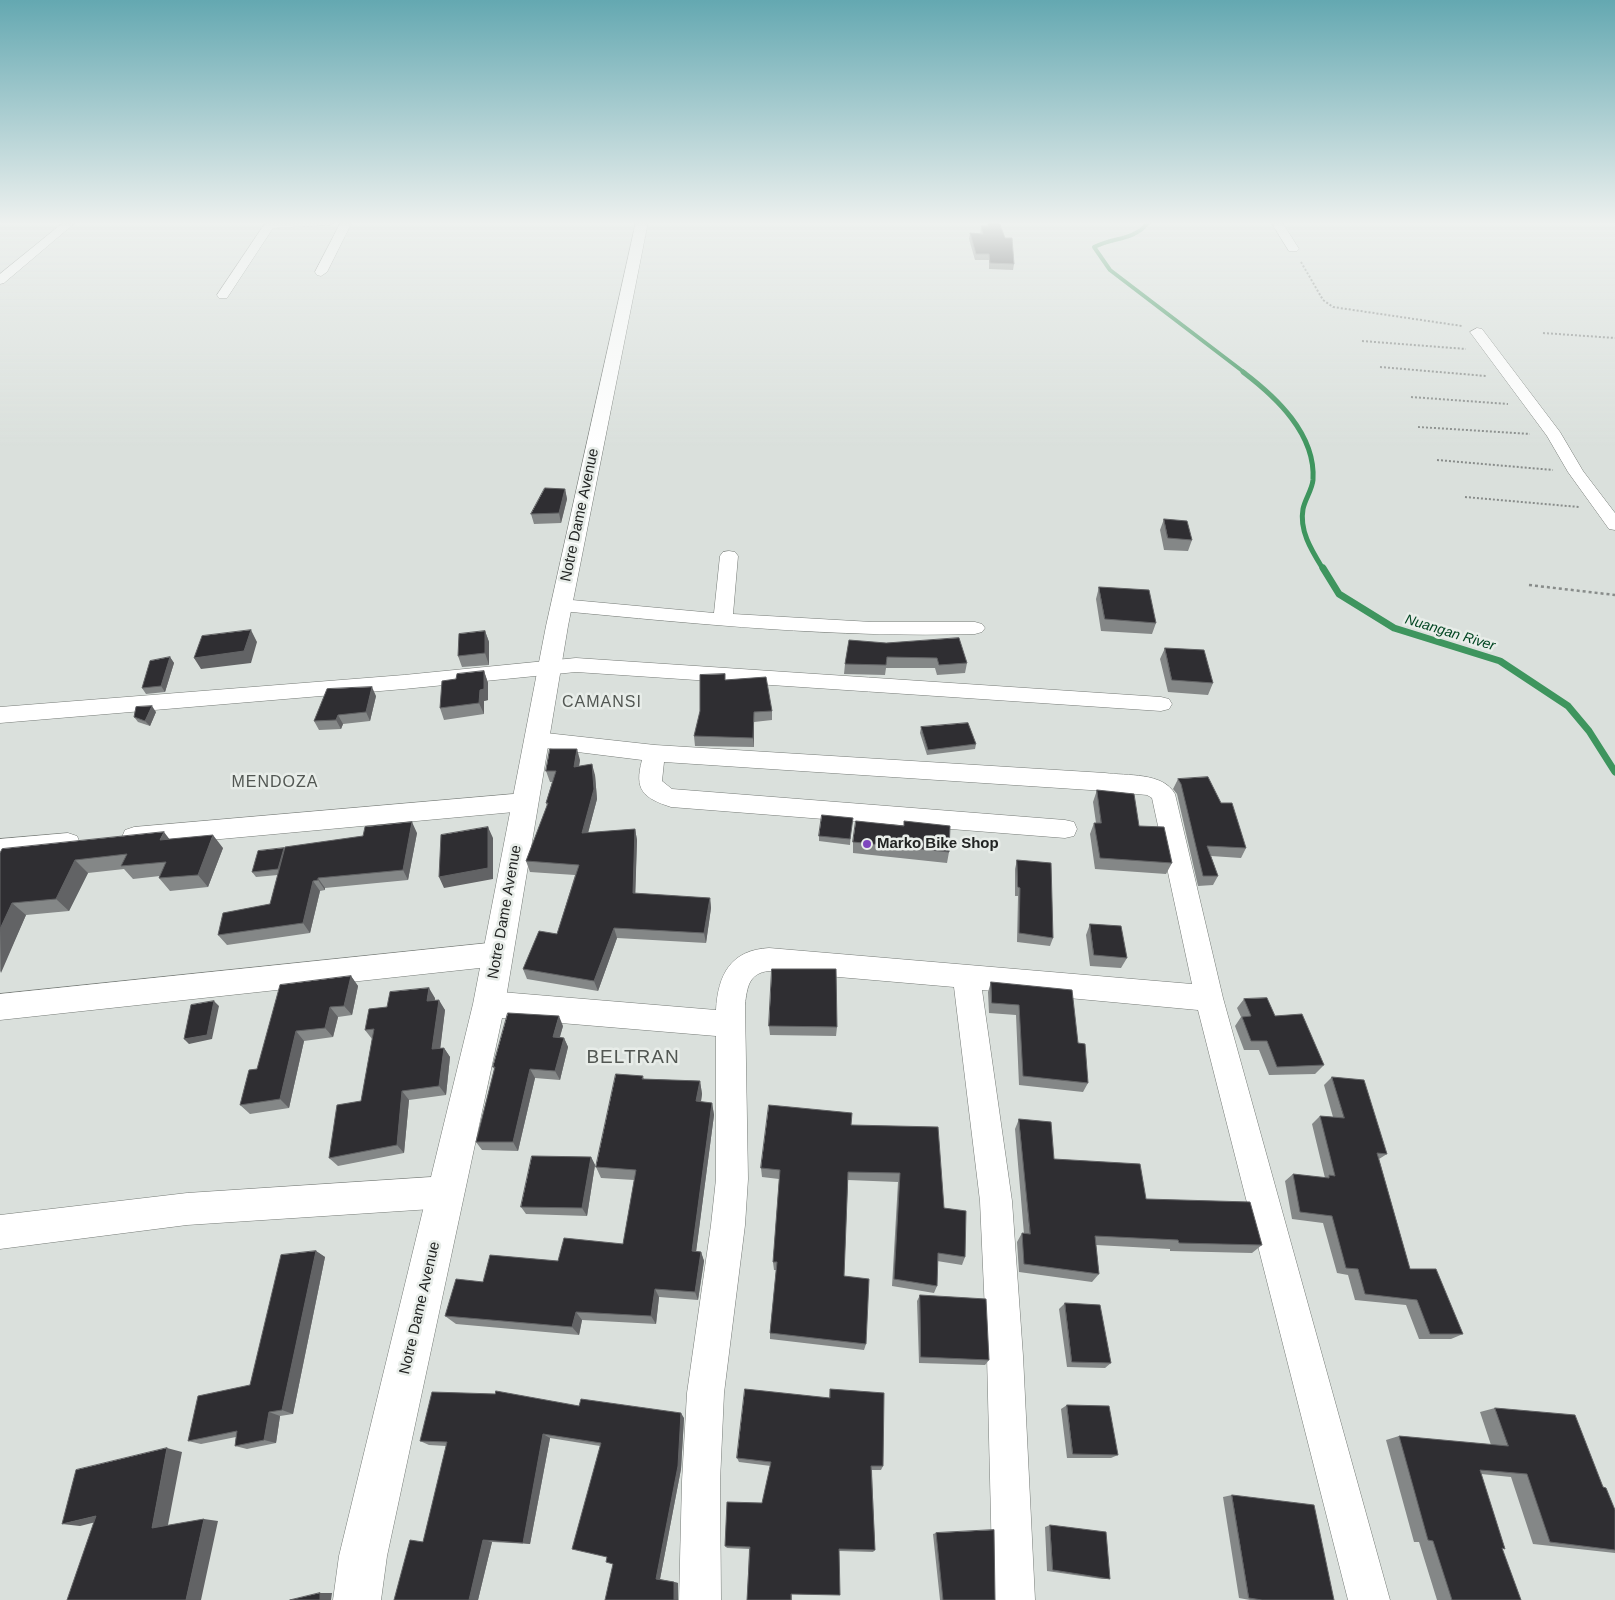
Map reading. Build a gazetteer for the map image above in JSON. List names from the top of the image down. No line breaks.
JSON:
{"streets":{"street":["Notre Dame Avenue"]},"districts":["CAMANSI","MENDOZA","BELTRAN"],"water":["Nuangan River"],"places":["Marko Bike Shop"]}
